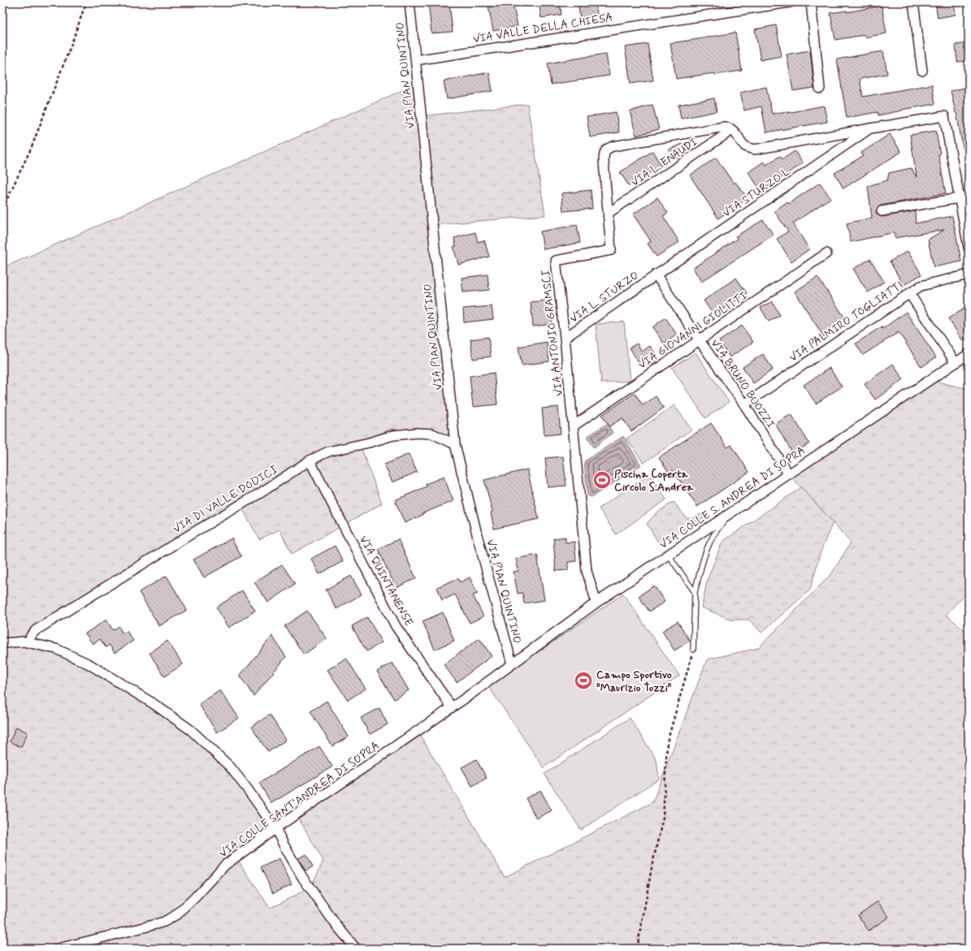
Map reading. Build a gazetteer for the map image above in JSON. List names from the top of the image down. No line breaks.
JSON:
{"streets":{"street":["VIA VALLE DELLA CHIESA","VIA PIAN QUINTINO","VIA L. ENAUDI","VIA STURZO L.","VIA L. STURZO","VIA PALMIRO TOGLIATTI","VIA GIOVANNI GIOLITTI","VIA ANTONIO GRAMSCI","VIA BRUNO BUOZZI","VIA COLLE S. ANDREA DI SOPRA","VIA DI VALLE DODICI","VIA QUINTANENSE","VIA COLLE SANT'ANDREA DI SOPRA"]},"crossings":[["VIA VALLE DELLA CHIESA","VIA PIAN QUINTINO"],["VIA PIAN QUINTINO","VIA COLLE S. ANDREA DI SOPRA"],["VIA PIAN QUINTINO","VIA DI VALLE DODICI"],["VIA PIAN QUINTINO","VIA COLLE SANT'ANDREA DI SOPRA"],["VIA L. ENAUDI","VIA ANTONIO GRAMSCI"],["VIA STURZO L.","VIA L. STURZO"],["VIA STURZO L.","VIA BRUNO BUOZZI"],["VIA L. STURZO","VIA ANTONIO GRAMSCI"],["VIA L. STURZO","VIA BRUNO BUOZZI"],["VIA PALMIRO TOGLIATTI","VIA BRUNO BUOZZI"],["VIA GIOVANNI GIOLITTI","VIA ANTONIO GRAMSCI"],["VIA GIOVANNI GIOLITTI","VIA BRUNO BUOZZI"],["VIA ANTONIO GRAMSCI","VIA COLLE S. ANDREA DI SOPRA"],["VIA BRUNO BUOZZI","VIA COLLE S. ANDREA DI SOPRA"],["VIA COLLE S. ANDREA DI SOPRA","VIA COLLE SANT'ANDREA DI SOPRA"],["VIA DI VALLE DODICI","VIA QUINTANENSE"],["VIA QUINTANENSE","VIA COLLE SANT'ANDREA DI SOPRA"]],"places":{"sports":["Piscina Coperta Circolo S.Andrea","Campo Sportivo \"Maurizio Tozzi\""]}}
